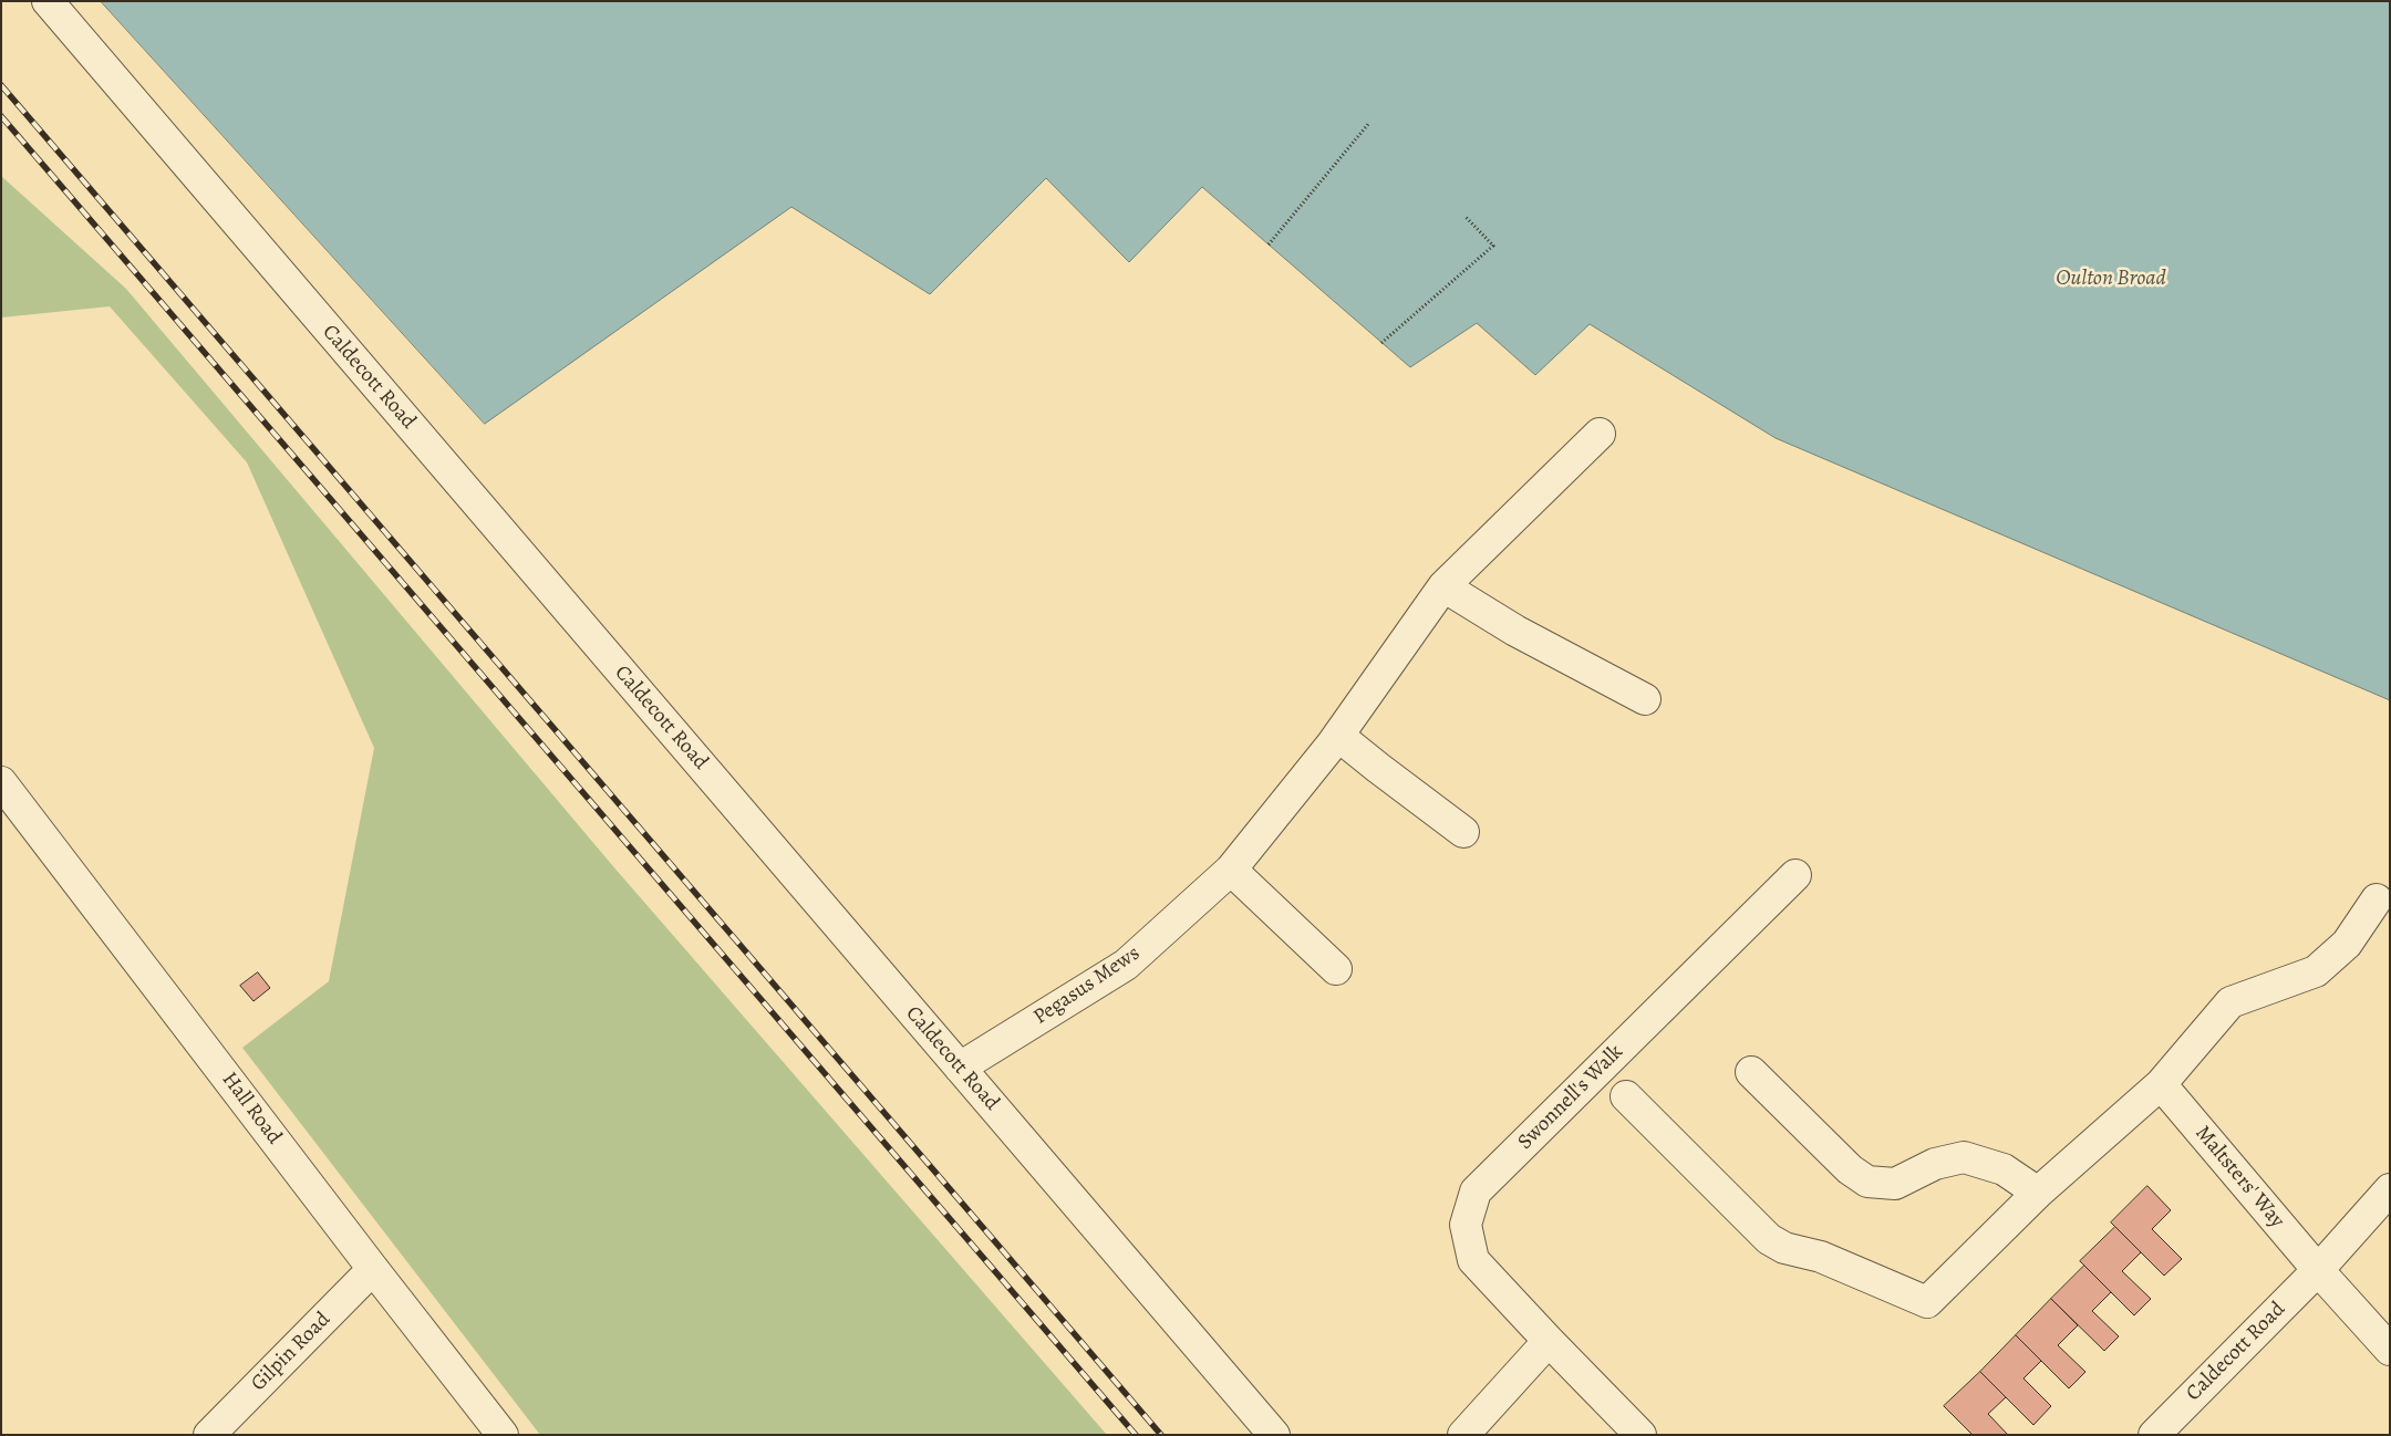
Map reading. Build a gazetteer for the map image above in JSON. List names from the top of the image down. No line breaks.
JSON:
{"streets":{"street":["Caldecott Road","Pegasus Mews","Swonnell's Walk","Hall Road","Maltsters' Way","Gilpin Road"]},"crossings":[["Caldecott Road","Pegasus Mews"],["Caldecott Road","Maltsters' Way"],["Hall Road","Gilpin Road"]],"water":["Oulton Broad"]}
